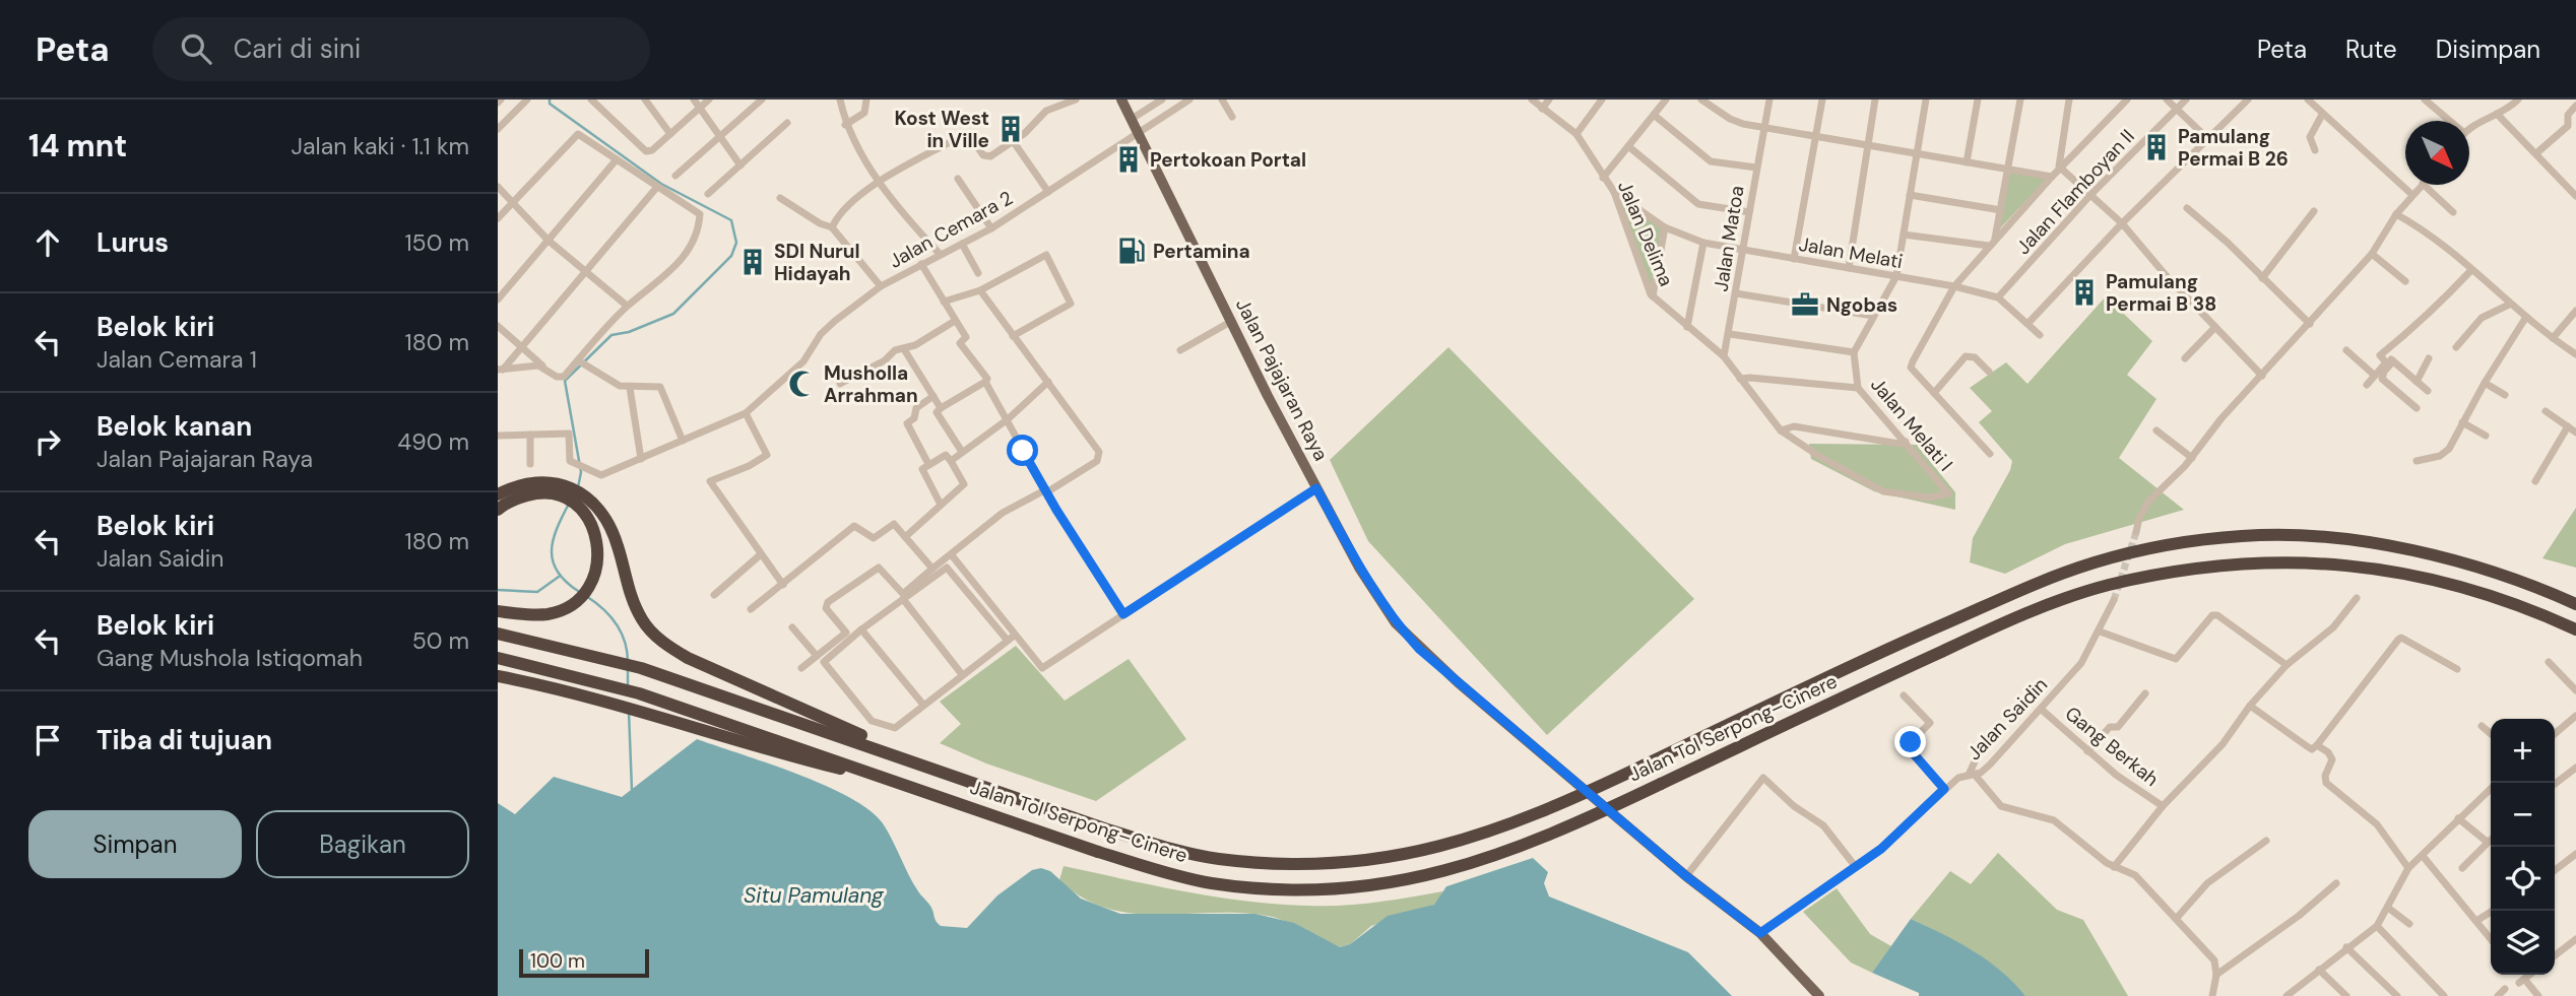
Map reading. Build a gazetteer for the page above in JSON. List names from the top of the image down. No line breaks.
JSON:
{"streets":{"highway":["Jalan Tol Serpong–Cinere"],"main road":["Jalan Pajajaran Raya"],"street":["Jalan Flamboyan II","Jalan Cemara 2","Jalan Delima","Jalan Matoa","Jalan Melati","Jalan Melati I","Jalan Saidin","Gang Berkah"]},"crossings":[["Jalan Flamboyan II","Jalan Melati"],["Jalan Cemara 2","Jalan Pajajaran Raya"],["Jalan Delima","Jalan Matoa"],["Jalan Delima","Jalan Melati"],["Jalan Delima","Jalan Melati I"],["Jalan Matoa","Jalan Melati"],["Jalan Matoa","Jalan Melati I"],["Jalan Pajajaran Raya","Jalan Saidin"],["Jalan Saidin","Gang Berkah"]],"water":["Situ Pamulang"],"places":{"building":["Kost West in Ville","Pamulang Permai B 26","Pertokoan Portal","SDI Nurul Hidayah","Pamulang Permai B 38"],"fuel station":["Pertamina"],"office":["Ngobas"],"mosque":["Musholla Arrahman"]},"scale_bar":"100 m","north":"bottom right","page":{"header":"Peta","search":"Cari di sini","nav":["Peta","Rute","Disimpan"],"heading":["14 mnt","Jalan kaki · 1.1 km"],"list":[["Lurus","150 m"],["Belok kiri","Jalan Cemara 1","180 m"],["Belok kanan","Jalan Pajajaran Raya","490 m"],["Belok kiri","Jalan Saidin","180 m"],["Belok kiri","Gang Mushola Istiqomah","50 m"],"Tiba di tujuan"],"map_buttons":["+","−"],"buttons":["Simpan","Bagikan"],"scale":"100 m"}}
